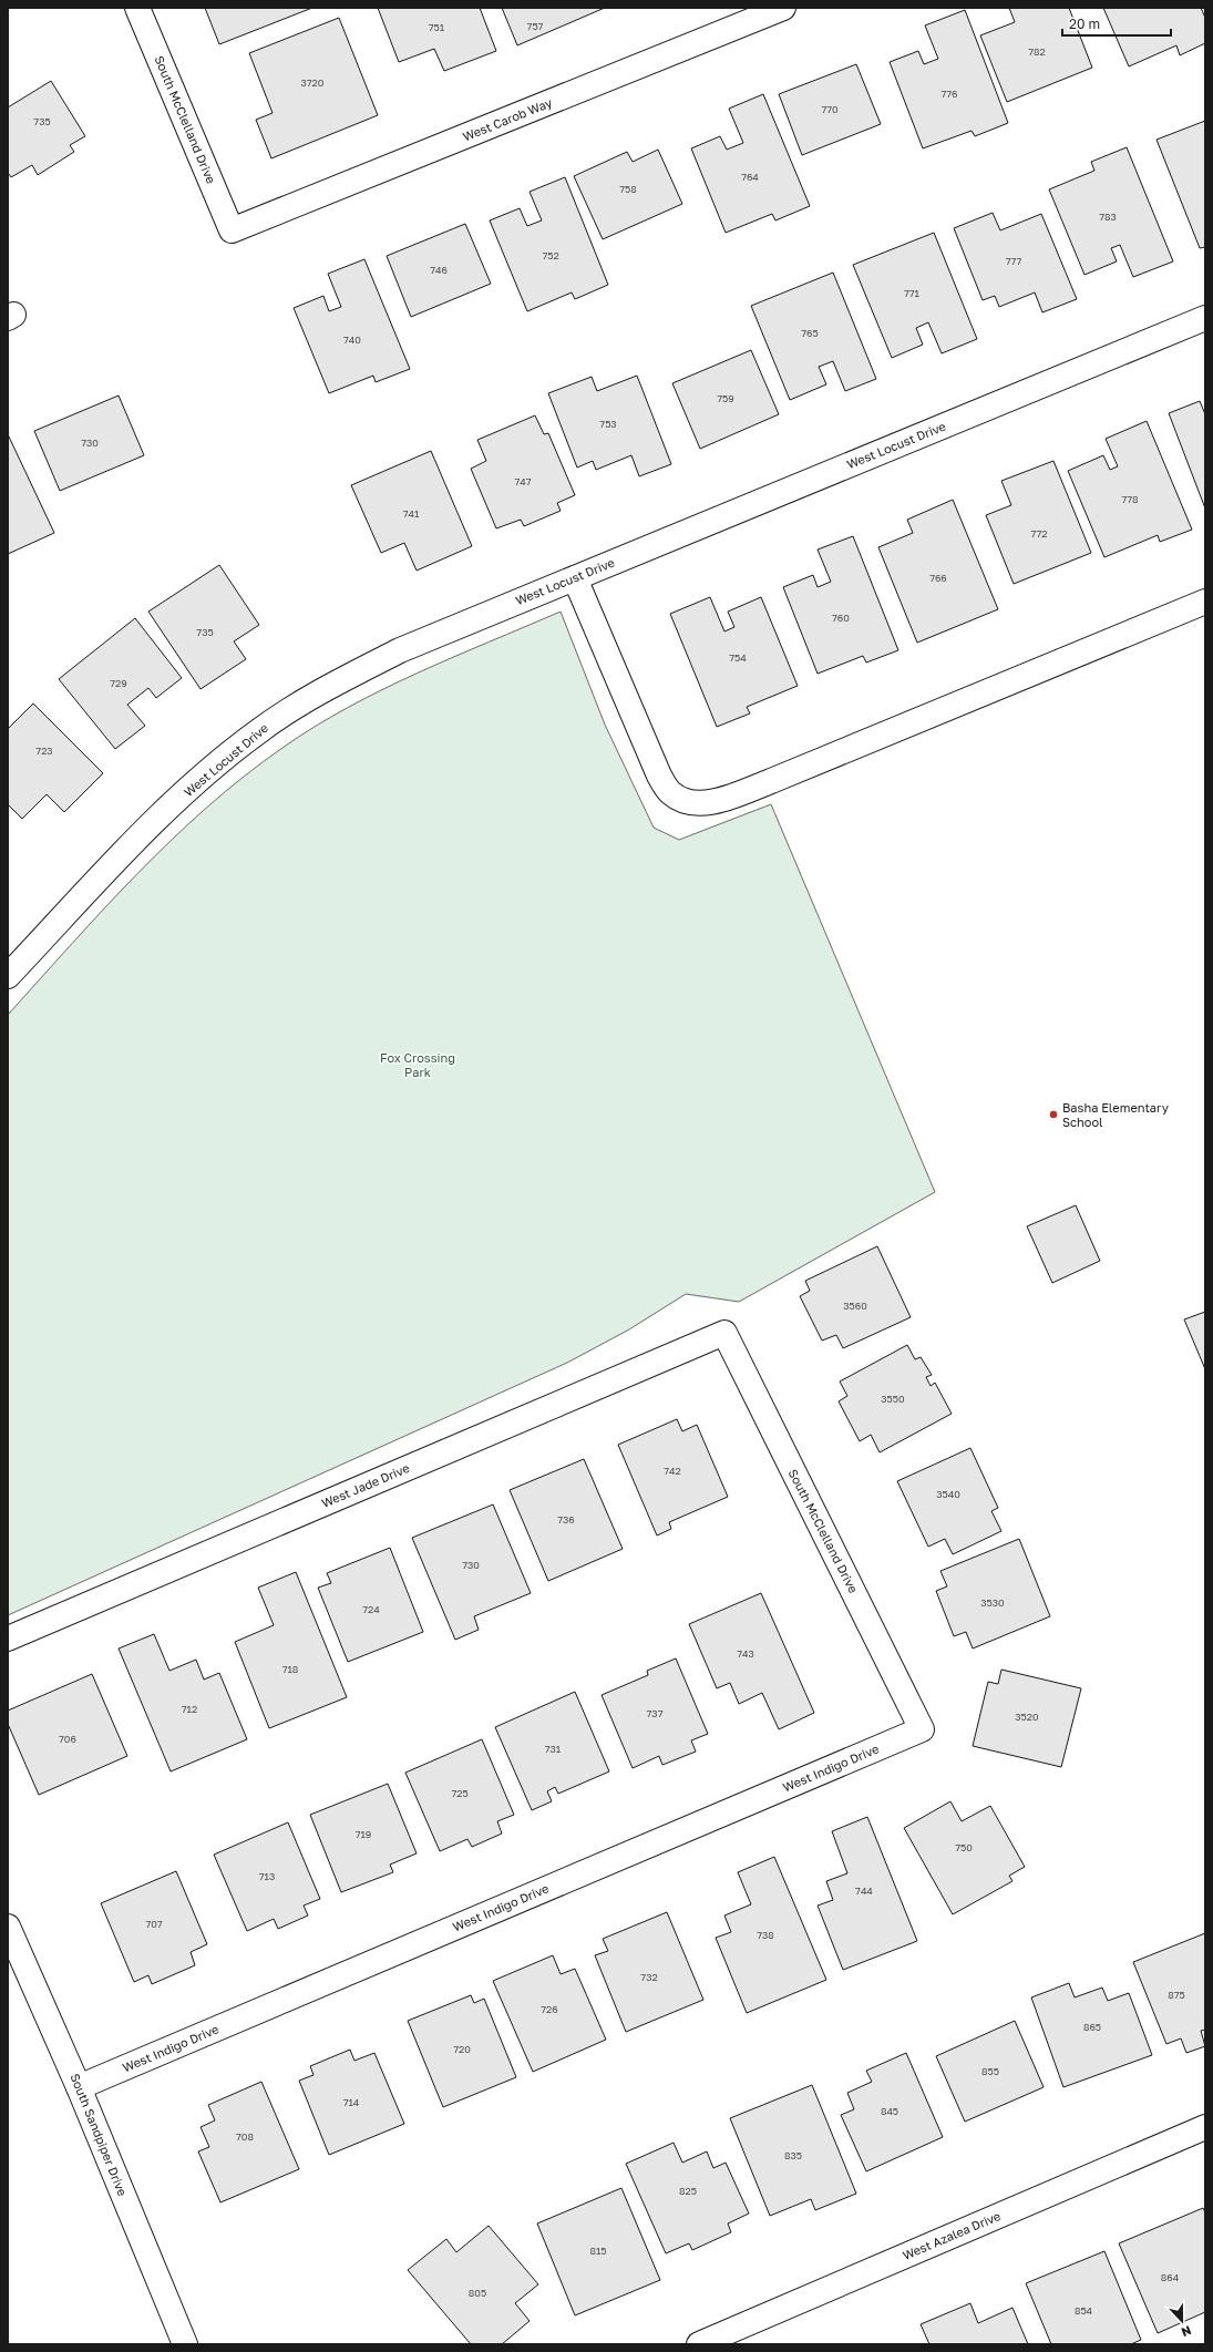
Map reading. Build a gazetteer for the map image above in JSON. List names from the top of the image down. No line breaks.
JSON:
{"streets":{"street":["South McClelland Drive","West Carob Way","West Locust Drive","West Jade Drive","West Indigo Drive","South Sandpiper Drive","West Azalea Drive"]},"crossings":[["South McClelland Drive","West Carob Way"],["South McClelland Drive","West Jade Drive"],["South McClelland Drive","West Indigo Drive"],["West Indigo Drive","South Sandpiper Drive"]],"parks":["Fox Crossing Park"],"places":["Basha Elementary School"],"house_numbers":["757","751","782","3720","776","770","735","764","758","783","752","777","746","771","765","740","759","753","730","747","778","741","772","766","760","735","754","729","723","3560","3550","742","3540","736","730","3530","724","743","718","712","737","3520","706","731","725","719","750","713","744","707","738","732","875","726","865","720","855","714","845","708","835","825","815","864","805","854"],"scale_bar":"20 m","north":"bottom"}
